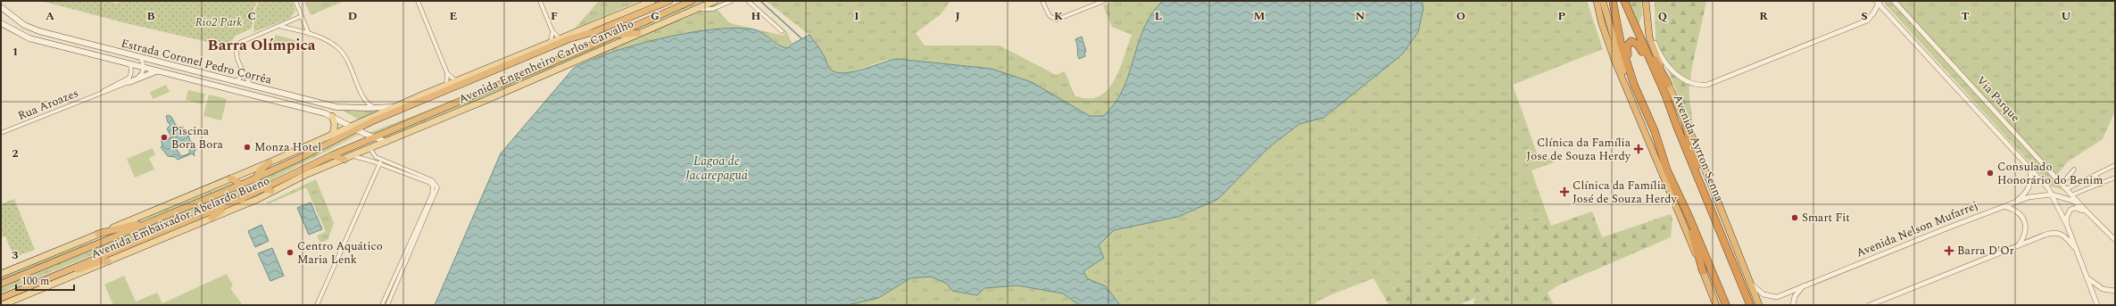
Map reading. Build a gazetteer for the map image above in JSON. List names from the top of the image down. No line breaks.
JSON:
{"streets":{"highway":["Avenida Engenheiro Carlos Carvalho","Avenida Ayrton Senna","Avenida Embaixador Abelardo Bueno"],"main road":["Estrada Coronel Pedro Corrêa"],"street":["Via Parque","Rua Aroazes","Avenida Nelson Mufarrej"]},"crossings":[["Estrada Coronel Pedro Corrêa","Avenida Engenheiro Carlos Carvalho"],["Estrada Coronel Pedro Corrêa","Rua Aroazes"],["Estrada Coronel Pedro Corrêa","Avenida Embaixador Abelardo Bueno"],["Avenida Engenheiro Carlos Carvalho","Avenida Embaixador Abelardo Bueno"],["Via Parque","Avenida Nelson Mufarrej"],["Avenida Ayrton Senna","Avenida Nelson Mufarrej"]],"districts":["Barra Olímpica"],"water":["Lagoa de Jacarepaguá"],"parks":["Rio2 Park"],"places":{"other":["Piscina Bora Bora","Monza Hotel","Consulado Honorário do Benim","Smart Fit","Centro Aquático Maria Lenk"],"health":["Clínica da Família Jose de Souza Herdy","Clínica da Família José de Souza Herdy","Barra D'Or"]},"scale_bar":"100 m","grid":{"columns":["A","B","C","D","E","F","G","H","I","J","K","L","M","N","O","P","Q","R","S","T","U"],"rows":["1","2","3"]}}
